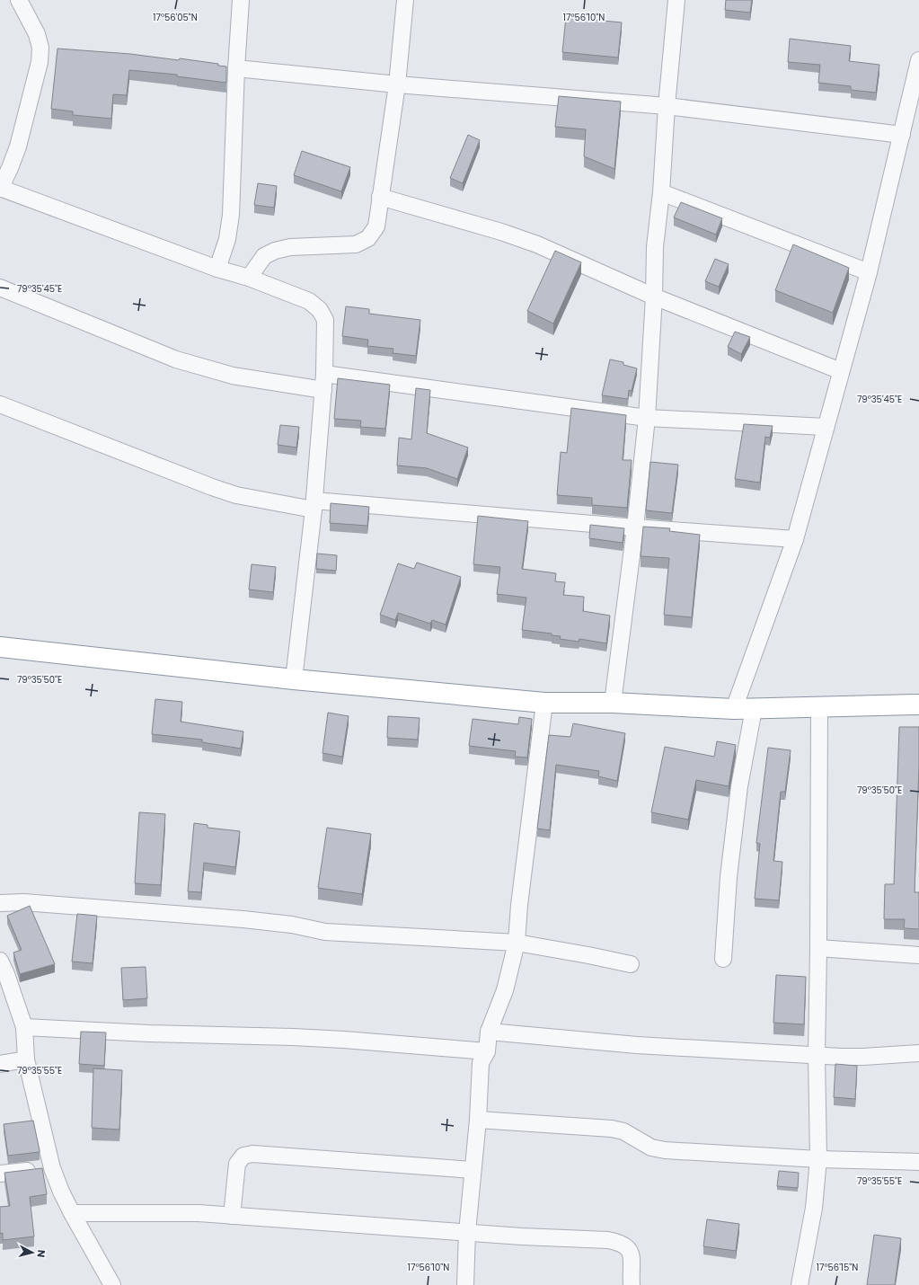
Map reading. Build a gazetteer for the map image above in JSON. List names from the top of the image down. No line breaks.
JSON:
{"north":"right","coordinates":["17°56'05\"N","17°56'10\"N","79°35'45\"E","79°35'50\"E","79°35'55\"E","17°56'15\"N"]}
